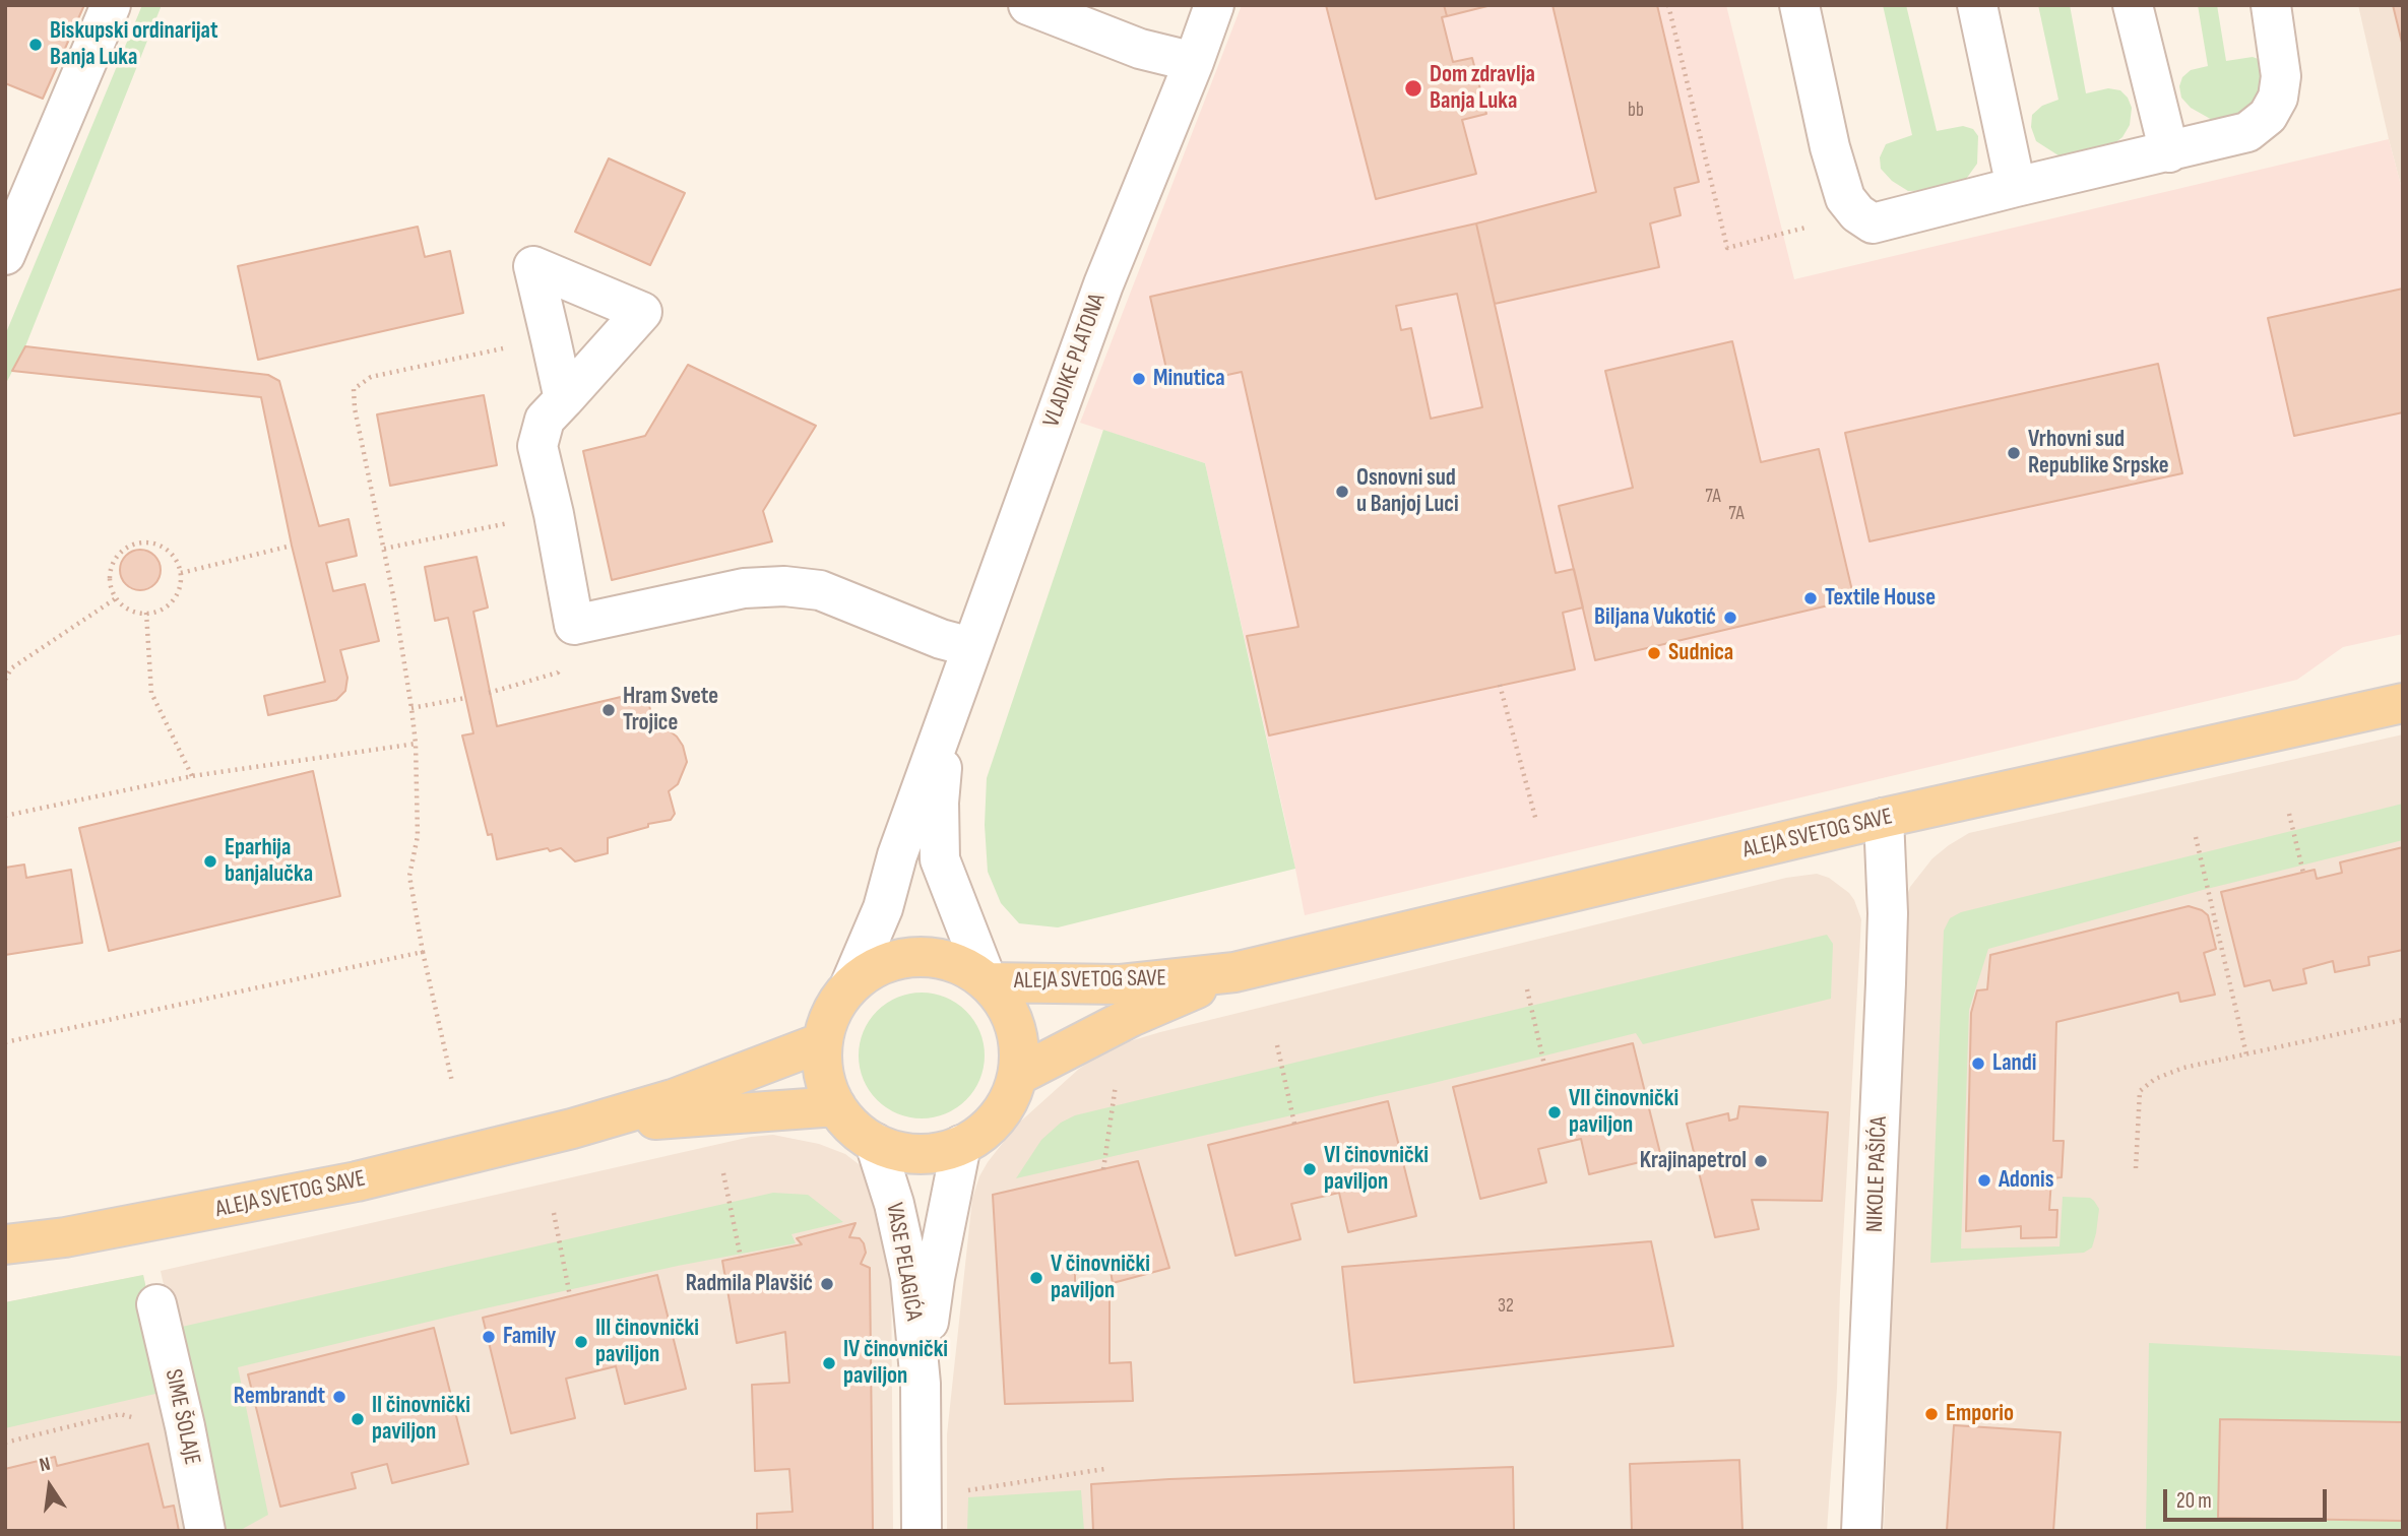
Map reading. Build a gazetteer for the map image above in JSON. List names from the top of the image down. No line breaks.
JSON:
{"streets":{"main road":["ALEJA SVETOG SAVE"],"street":["VLADIKE PLATONA","NIKOLE PAŠIĆA","VASE PELAGIĆA","SIME ŠOLAJE"]},"crossings":[["VLADIKE PLATONA","ALEJA SVETOG SAVE"],["VLADIKE PLATONA","VASE PELAGIĆA"],["ALEJA SVETOG SAVE","NIKOLE PAŠIĆA"],["ALEJA SVETOG SAVE","VASE PELAGIĆA"]],"places":["Biskupski ordinarijat Banja Luka","Dom zdravlja Banja Luka","Minutica","Vrhovni sud Republike Srpske","Osnovni sud u Banjoj Luci","Textile House","Biljana Vukotić","Sudnica","Hram Svete Trojice","Eparhija banjalučka","Landi","VII činovnički paviljon","Krajinapetrol","VI činovnički paviljon","Adonis","V činovnički paviljon","Radmila Plavšić","Family","III činovnički paviljon","IV činovnički paviljon","Rembrandt","Emporio","II činovnički paviljon"],"house_numbers":["bb","7A","7A","32"],"scale_bar":"20 m","north":"top"}
